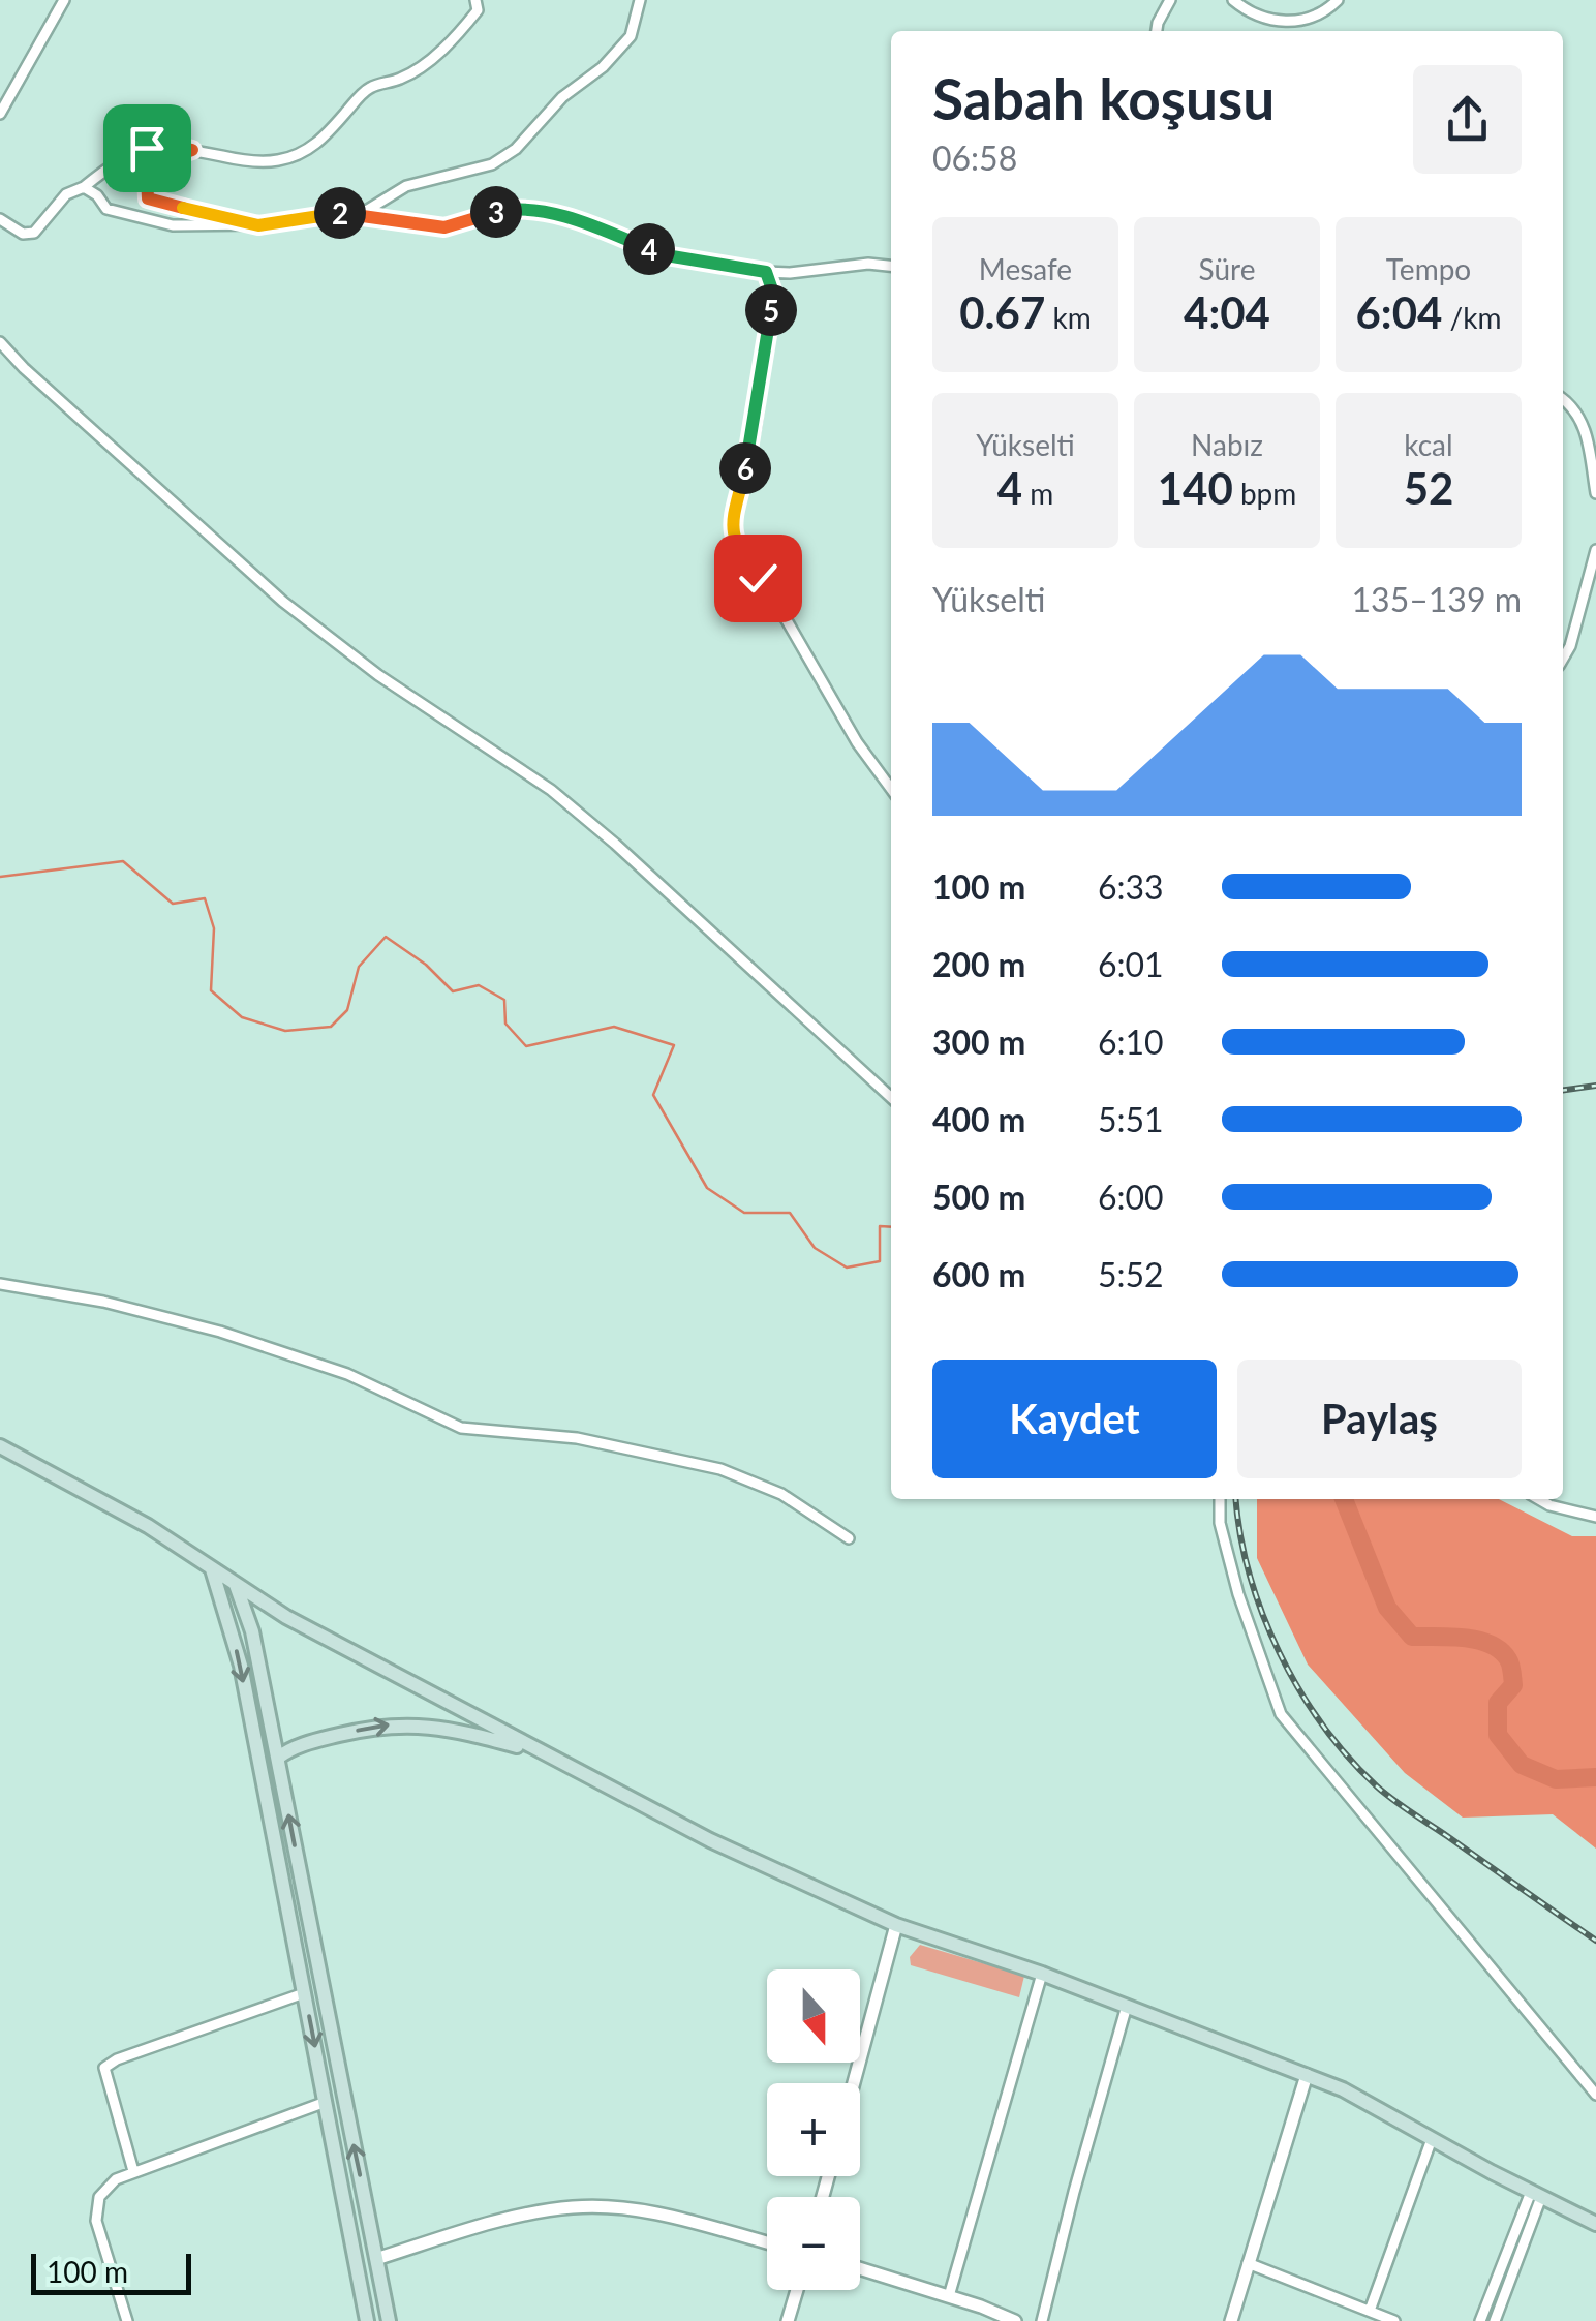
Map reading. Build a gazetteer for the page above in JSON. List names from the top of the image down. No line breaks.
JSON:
{"scale_bar":"100 m","north":"bottom","page":{"heading":["Sabah koşusu","06:58"],"pins":["3","2","4","5","6"],"stats":[["Mesafe","0.67 km"],["Süre","4:04"],["Tempo","6:04 /km"],["Yükselti","4 m"],["Nabız","140 bpm"],["kcal","52"]],"chart":["Yükselti","135–139 m"],"list":[{"name":"100 m","note":"6:33"},{"name":"200 m","note":"6:01"},{"name":"300 m","note":"6:10"},{"name":"400 m","note":"5:51"},{"name":"500 m","note":"6:00"},{"name":"600 m","note":"5:52"}],"buttons":["Kaydet","Paylaş"],"map_buttons":["+","−"],"scale":"100 m"}}
